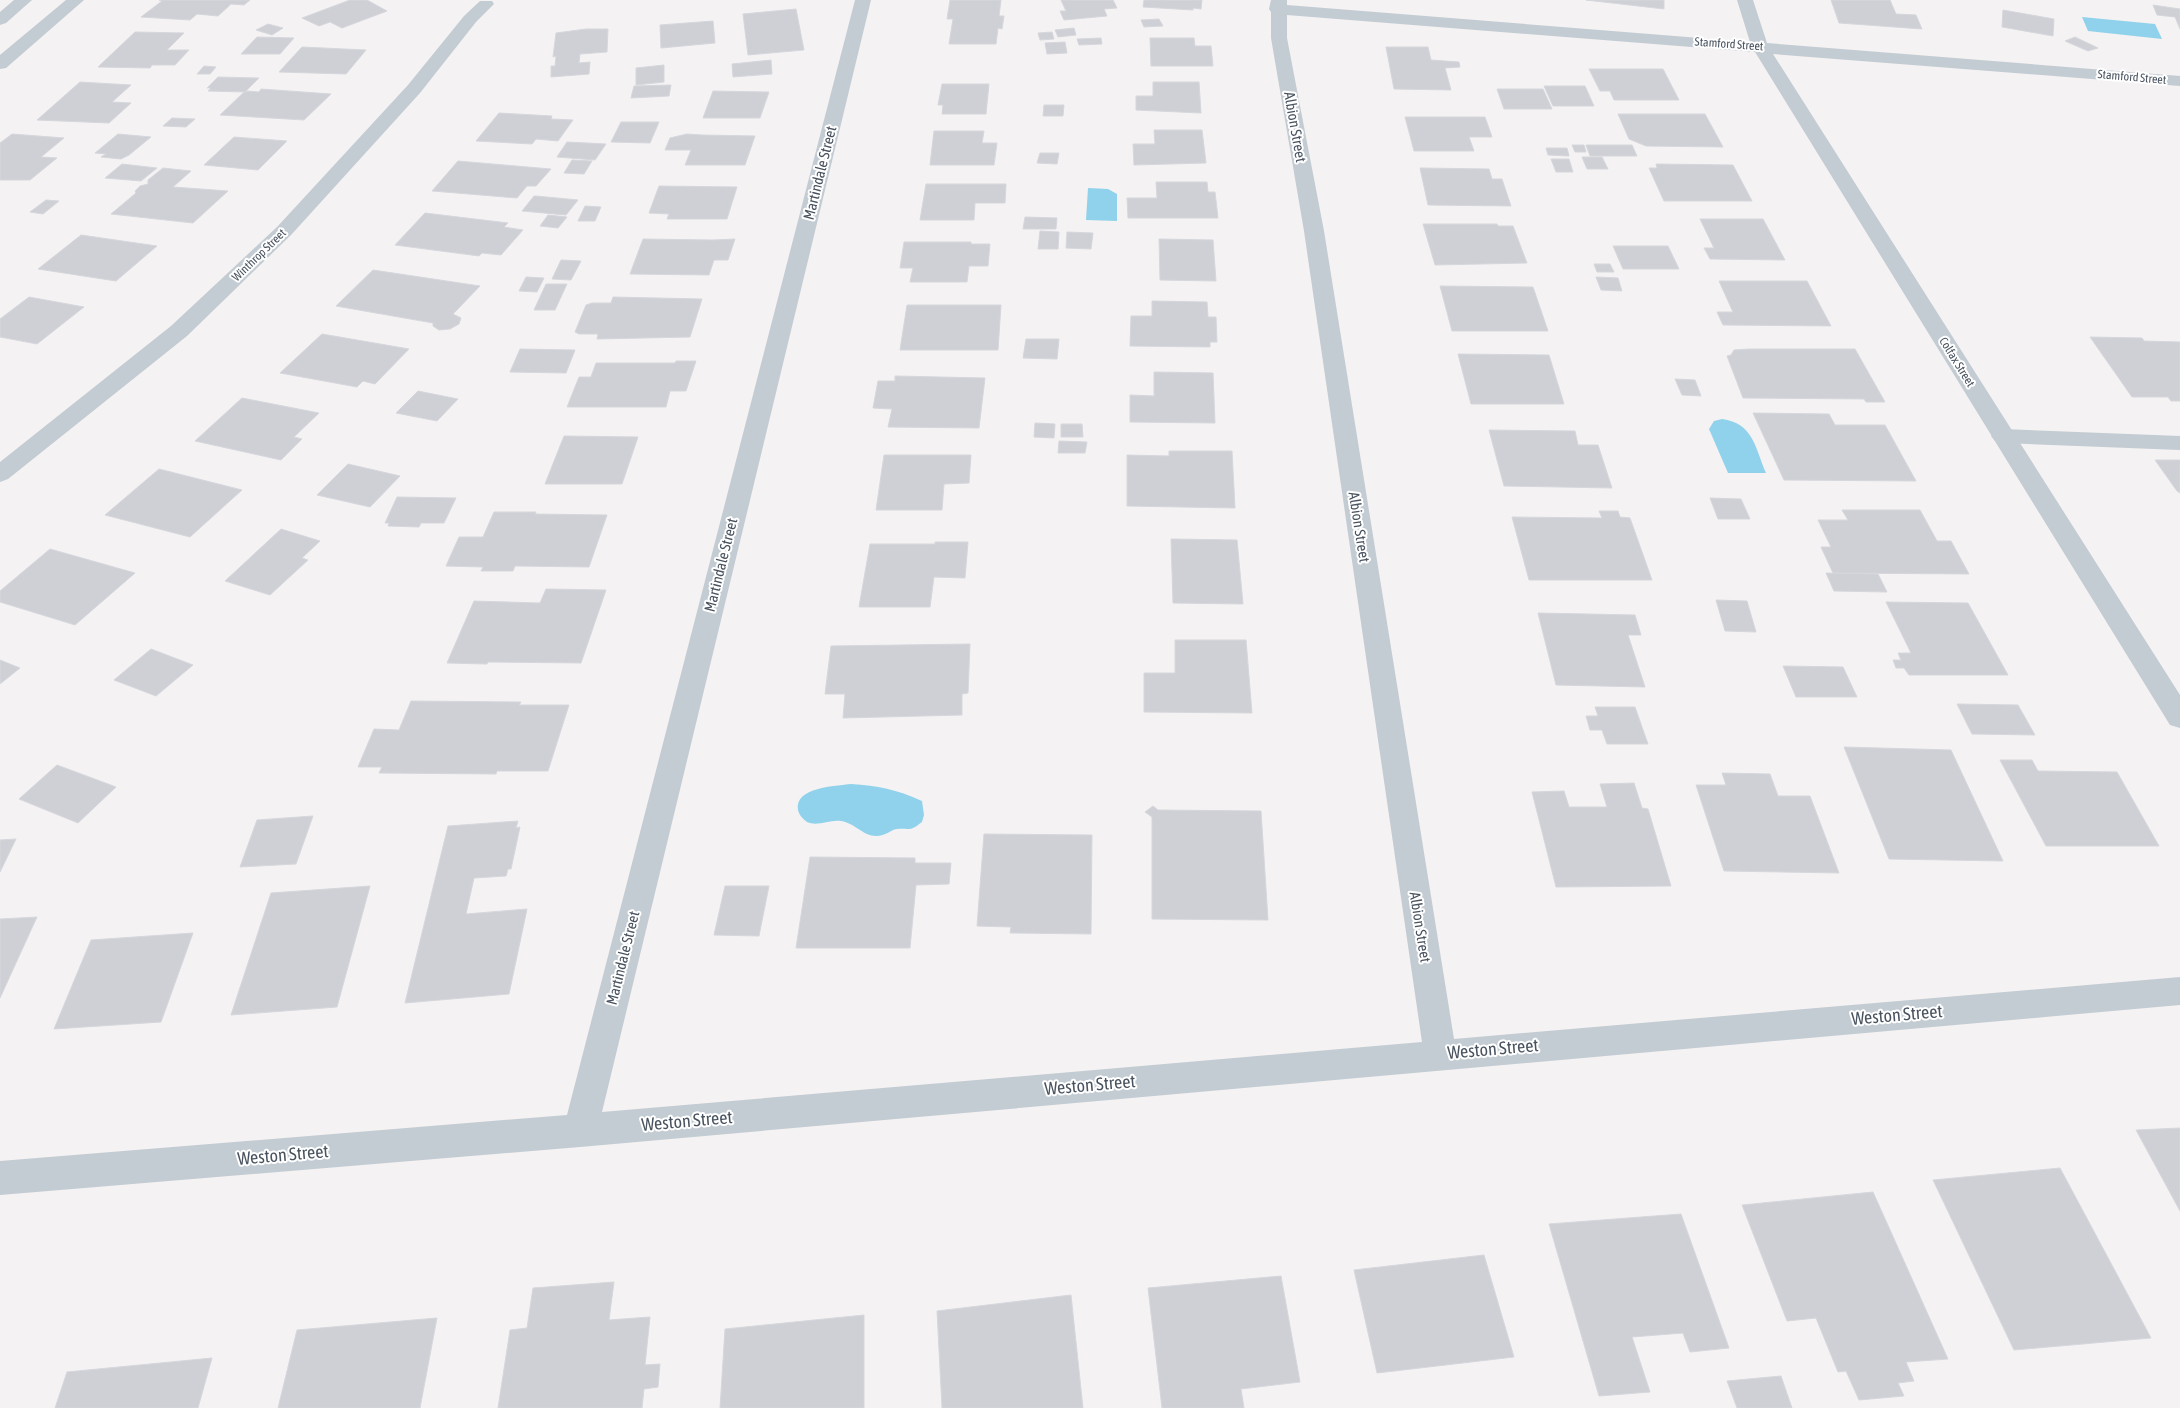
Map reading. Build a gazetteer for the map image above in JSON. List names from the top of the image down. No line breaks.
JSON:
{"streets":{"street":["Stamford Street","Albion Street","Martindale Street","Winthrop Street","Colfax Street","Weston Street"]},"crossings":[["Stamford Street","Albion Street"],["Stamford Street","Colfax Street"],["Albion Street","Weston Street"],["Martindale Street","Weston Street"]]}
